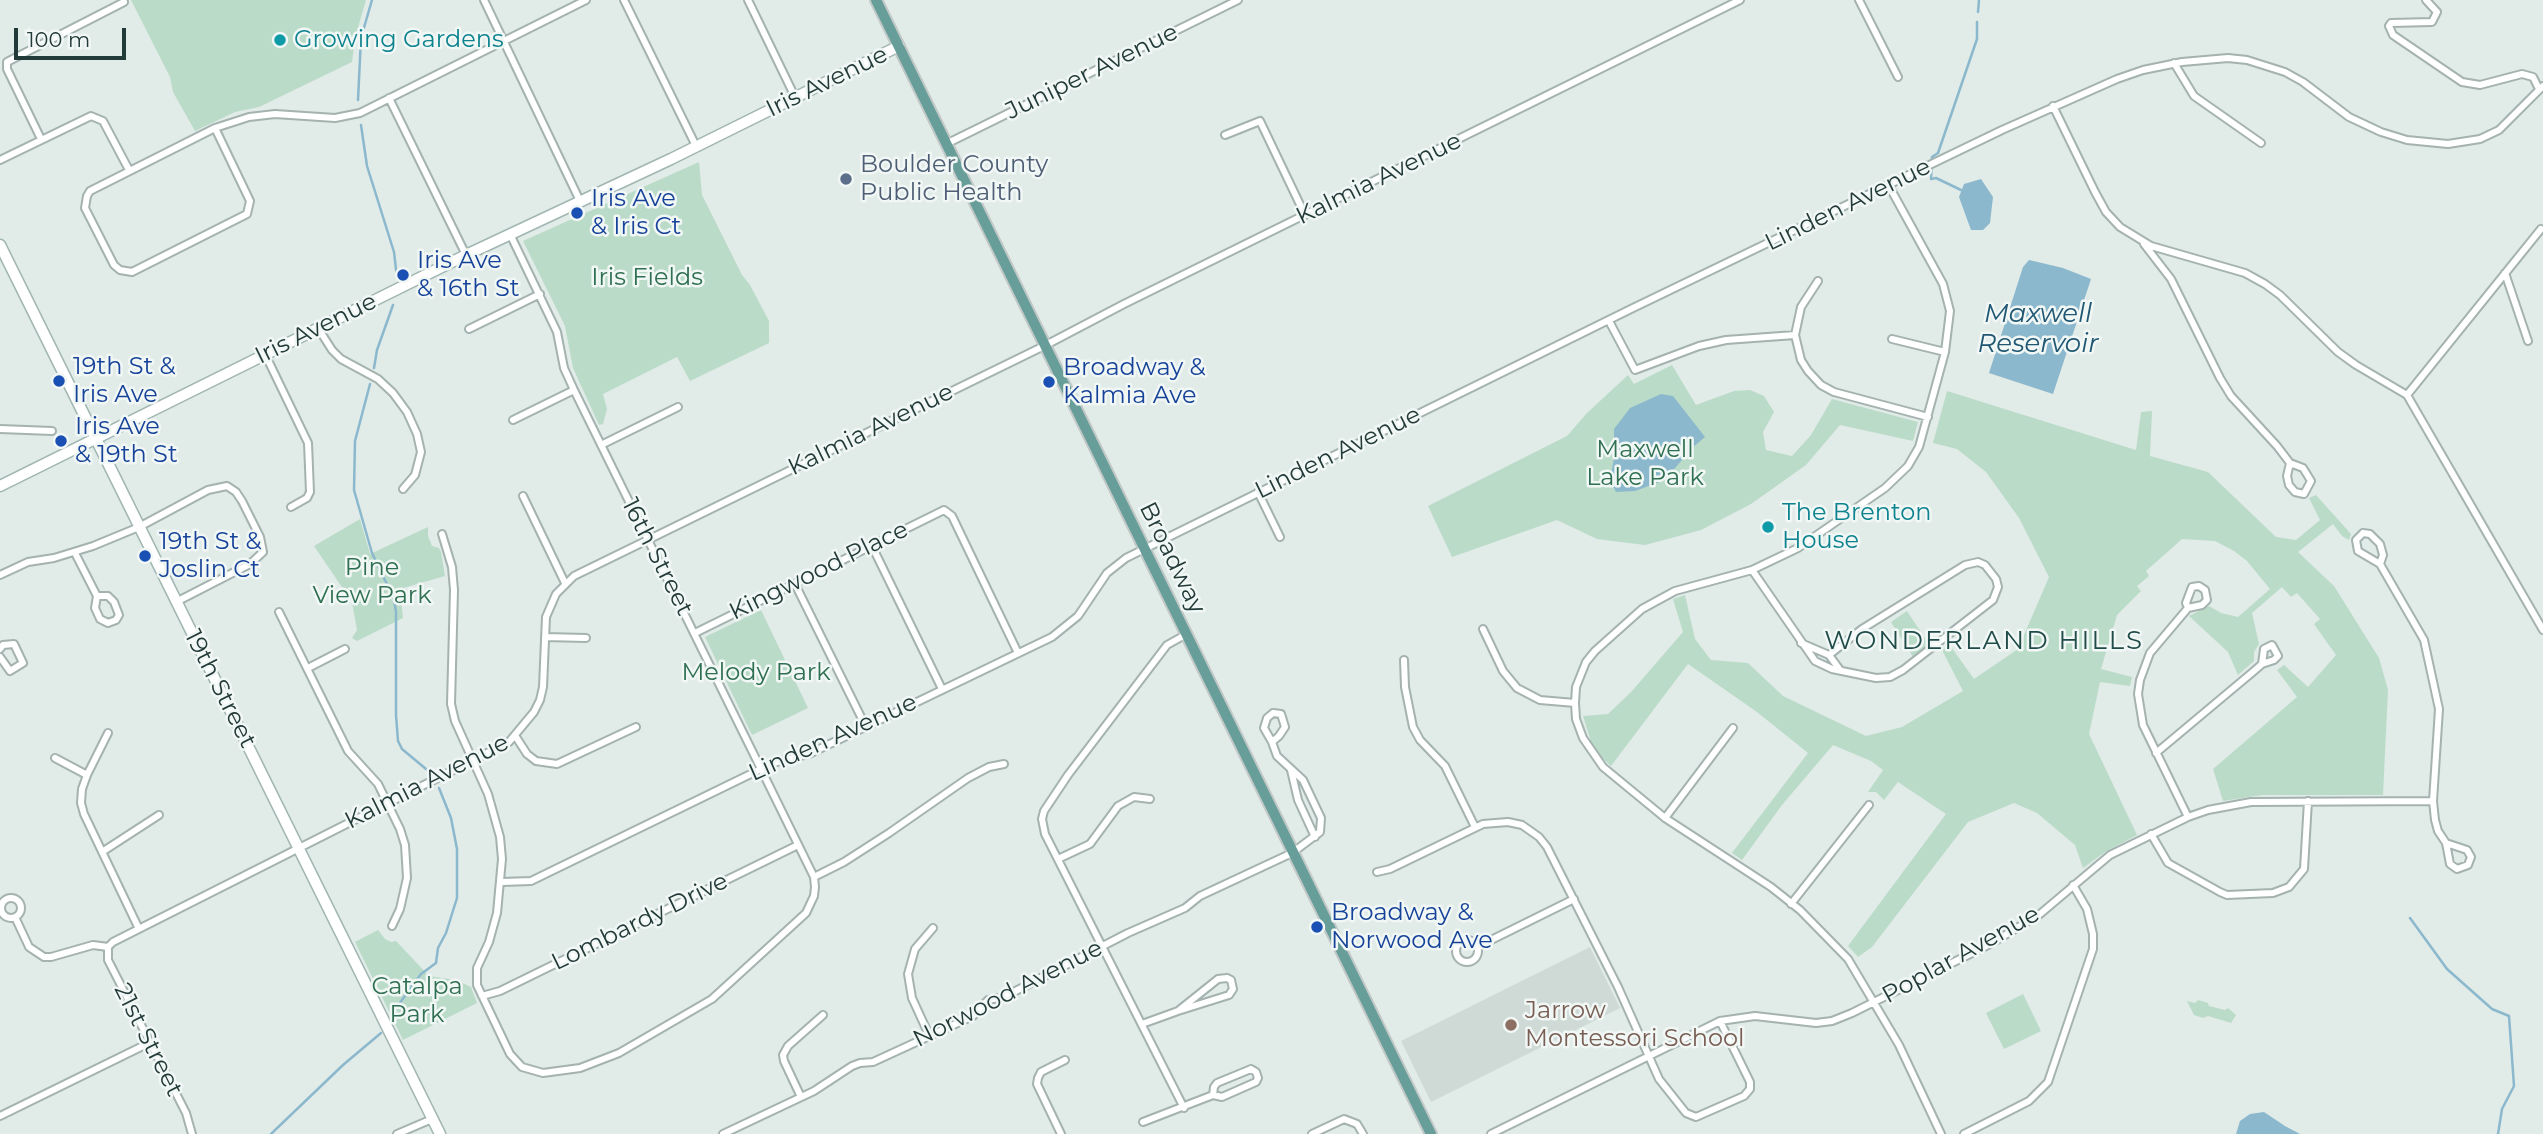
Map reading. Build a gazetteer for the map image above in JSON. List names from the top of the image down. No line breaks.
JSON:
{"streets":{"main road":["Iris Avenue","Broadway","19th Street"],"street":["Juniper Avenue","Kalmia Avenue","Linden Avenue","16th Street","Kingwood Place","Lombardy Drive","Poplar Avenue","Norwood Avenue","21st Street"]},"crossings":[["Juniper Avenue","Broadway"],["Iris Avenue","16th Street"],["Iris Avenue","Broadway"],["Iris Avenue","19th Street"],["Kalmia Avenue","16th Street"],["Kalmia Avenue","Broadway"],["Kalmia Avenue","19th Street"],["Kalmia Avenue","21st Street"],["Linden Avenue","16th Street"],["Linden Avenue","Broadway"],["Linden Avenue","Kingwood Place"],["16th Street","Kingwood Place"],["16th Street","Lombardy Drive"],["Broadway","Norwood Avenue"]],"districts":["WONDERLAND HILLS"],"water":["Maxwell Reservoir"],"parks":["Iris Fields","Maxwell Lake Park","Pine View Park","Melody Park","Catalpa Park"],"places":["Growing Gardens","Boulder County Public Health","Iris Ave & Iris Ct","Iris Ave & 16th St","19th St & Iris Ave","Broadway & Kalmia Ave","Iris Ave & 19th St","The Brenton House","19th St & Joslin Ct","Broadway & Norwood Ave","Jarrow Montessori School"],"scale_bar":"100 m"}
